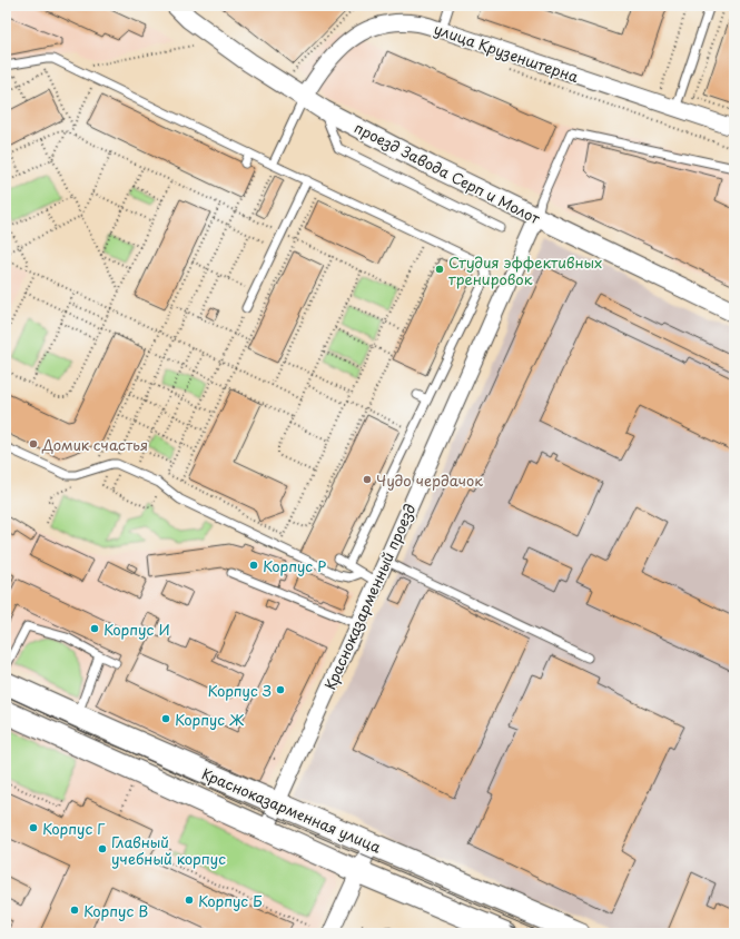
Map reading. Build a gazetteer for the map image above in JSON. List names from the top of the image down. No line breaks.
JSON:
{"streets":{"main road":["Красноказарменная улица"],"street":["улица Крузенштерна","проезд Завода Серп и Молот","Красноказарменный проезд"]},"crossings":[["улица Крузенштерна","проезд Завода Серп и Молот"],["проезд Завода Серп и Молот","Красноказарменный проезд"],["Красноказарменный проезд","Красноказарменная улица"]],"places":["Студия эффективных тренировок","Домик счастья","Чудо чердачок","Корпус Р","Корпус И","Корпус З","Корпус Ж","Корпус Г","Главный учебный корпус","Корпус Б","Корпус В"]}
